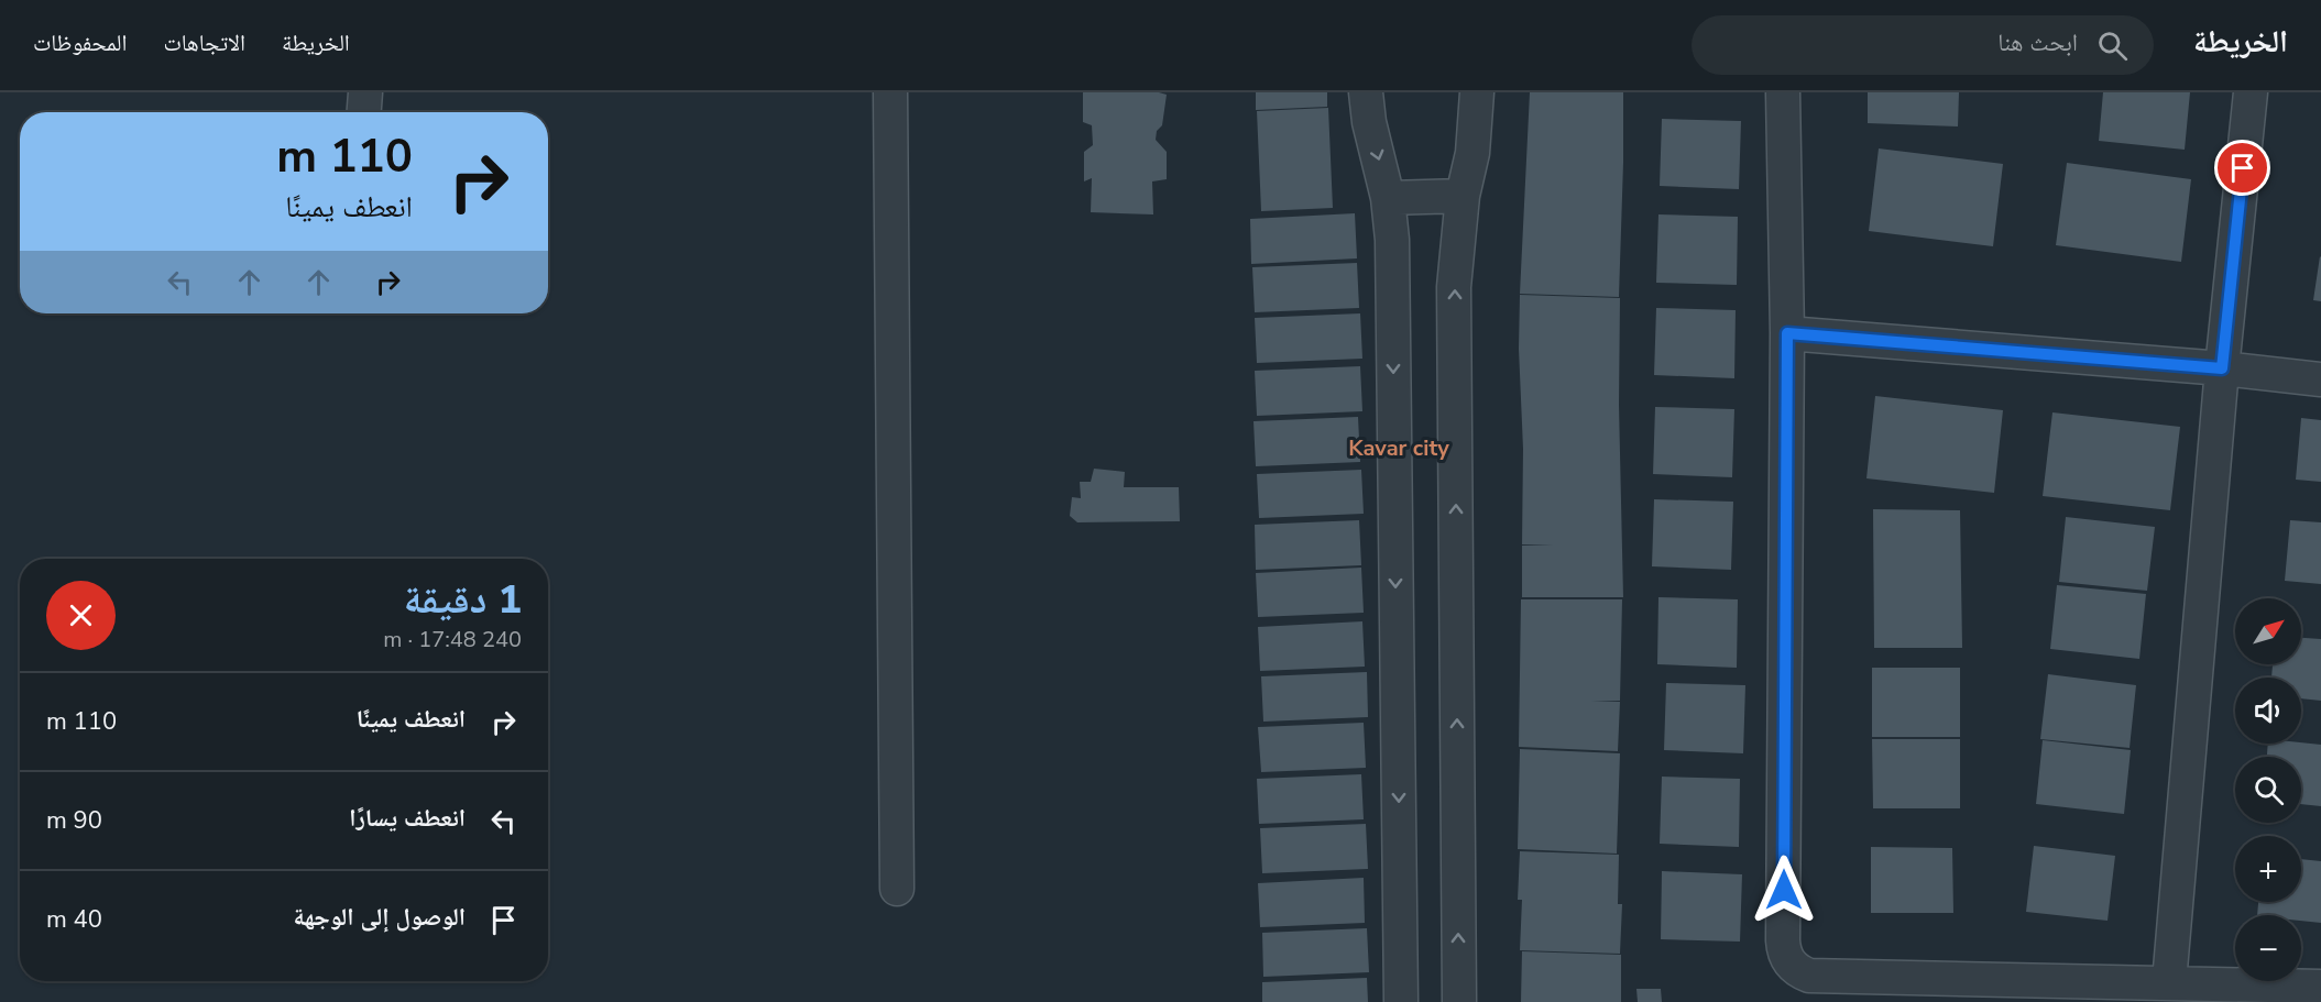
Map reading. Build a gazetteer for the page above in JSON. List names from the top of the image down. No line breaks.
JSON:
{"districts":["Kavar city"],"north":"top right","page":{"header":"الخريطة","search":"ابحث هنا","nav":["الخريطة","الاتجاهات","المحفوظات"],"turn":["110 m","انعطف يمينًا"],"heading":["1 دقيقة","240 m · 17:48"],"map_buttons":["+","−"],"list":[{"name":"انعطف يمينًا","value":"110 m"},{"name":"انعطف يسارًا","value":"90 m"},{"name":"الوصول إلى الوجهة","value":"40 m"}]}}
